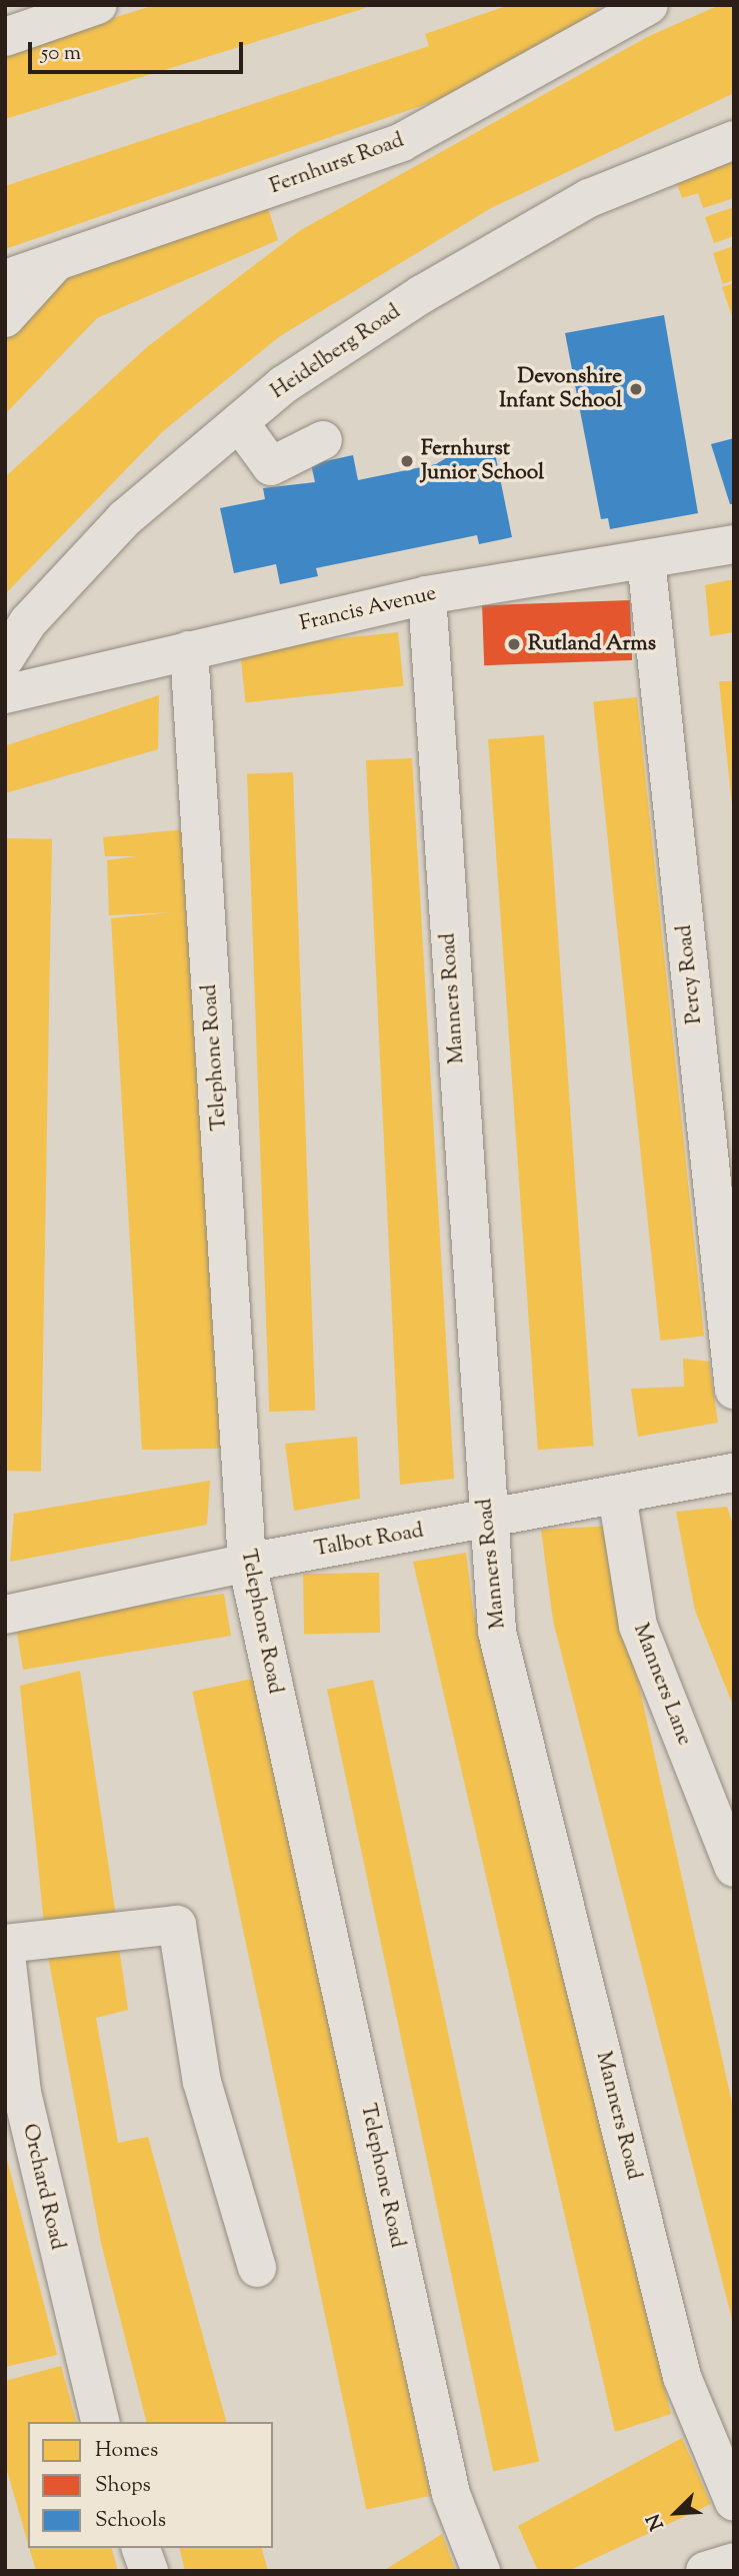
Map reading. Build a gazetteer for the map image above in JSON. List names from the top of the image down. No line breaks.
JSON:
{"streets":{"street":["Fernhurst Road","Heidelberg Road","Francis Avenue","Percy Road","Manners Road","Telephone Road","Talbot Road","Manners Lane","Orchard Road"]},"crossings":[["Francis Avenue","Percy Road"],["Francis Avenue","Manners Road"],["Francis Avenue","Telephone Road"],["Manners Road","Talbot Road"],["Telephone Road","Talbot Road"],["Talbot Road","Manners Lane"]],"places":["Devonshire Infant School","Fernhurst Junior School","Rutland Arms"],"legend":["Homes","Shops","Schools"],"scale_bar":"50 m","north":"bottom left"}
